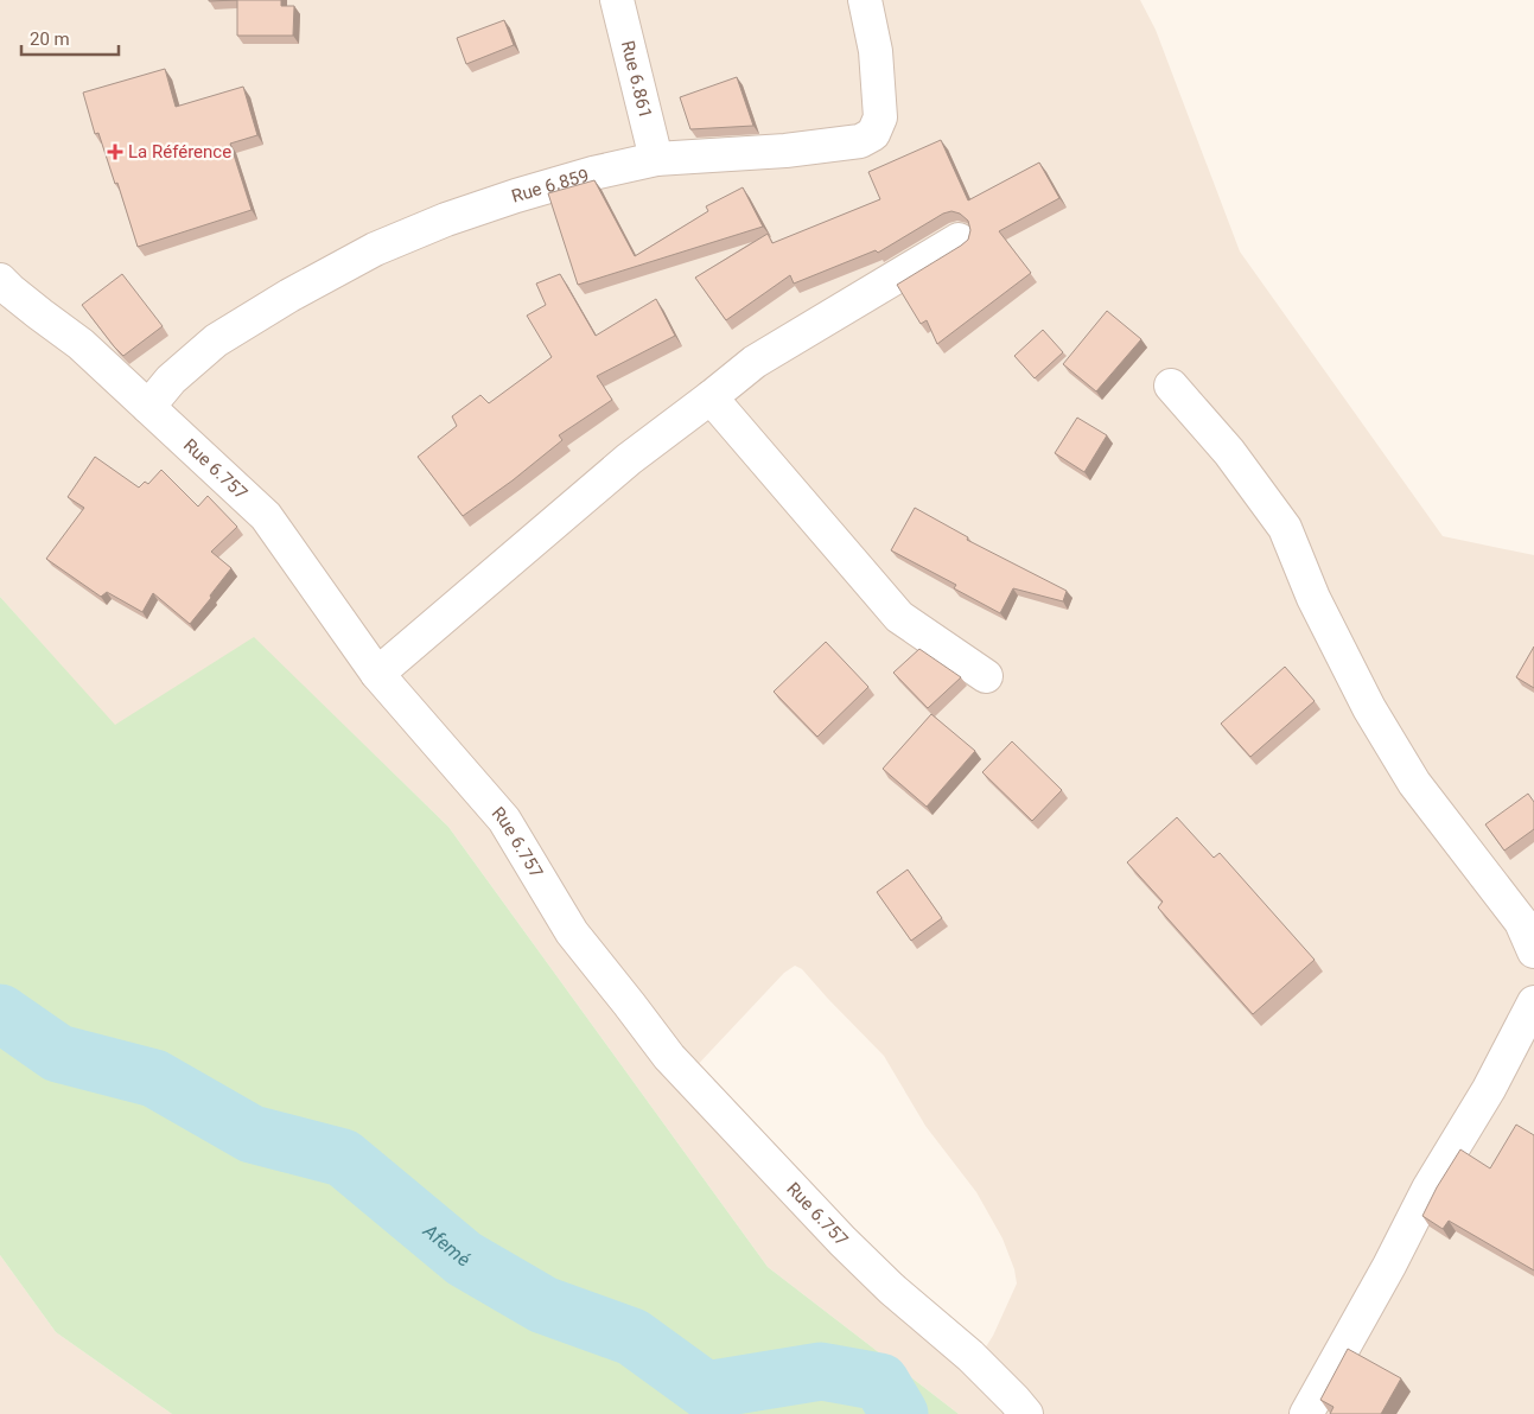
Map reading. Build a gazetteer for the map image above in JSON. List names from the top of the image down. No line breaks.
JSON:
{"streets":{"street":["Rue 6.861","Rue 6.859","Rue 6.757"]},"crossings":[["Rue 6.861","Rue 6.859"],["Rue 6.859","Rue 6.757"]],"water":["Afemé"],"places":{"health":["La Référence"]},"scale_bar":"20 m"}
